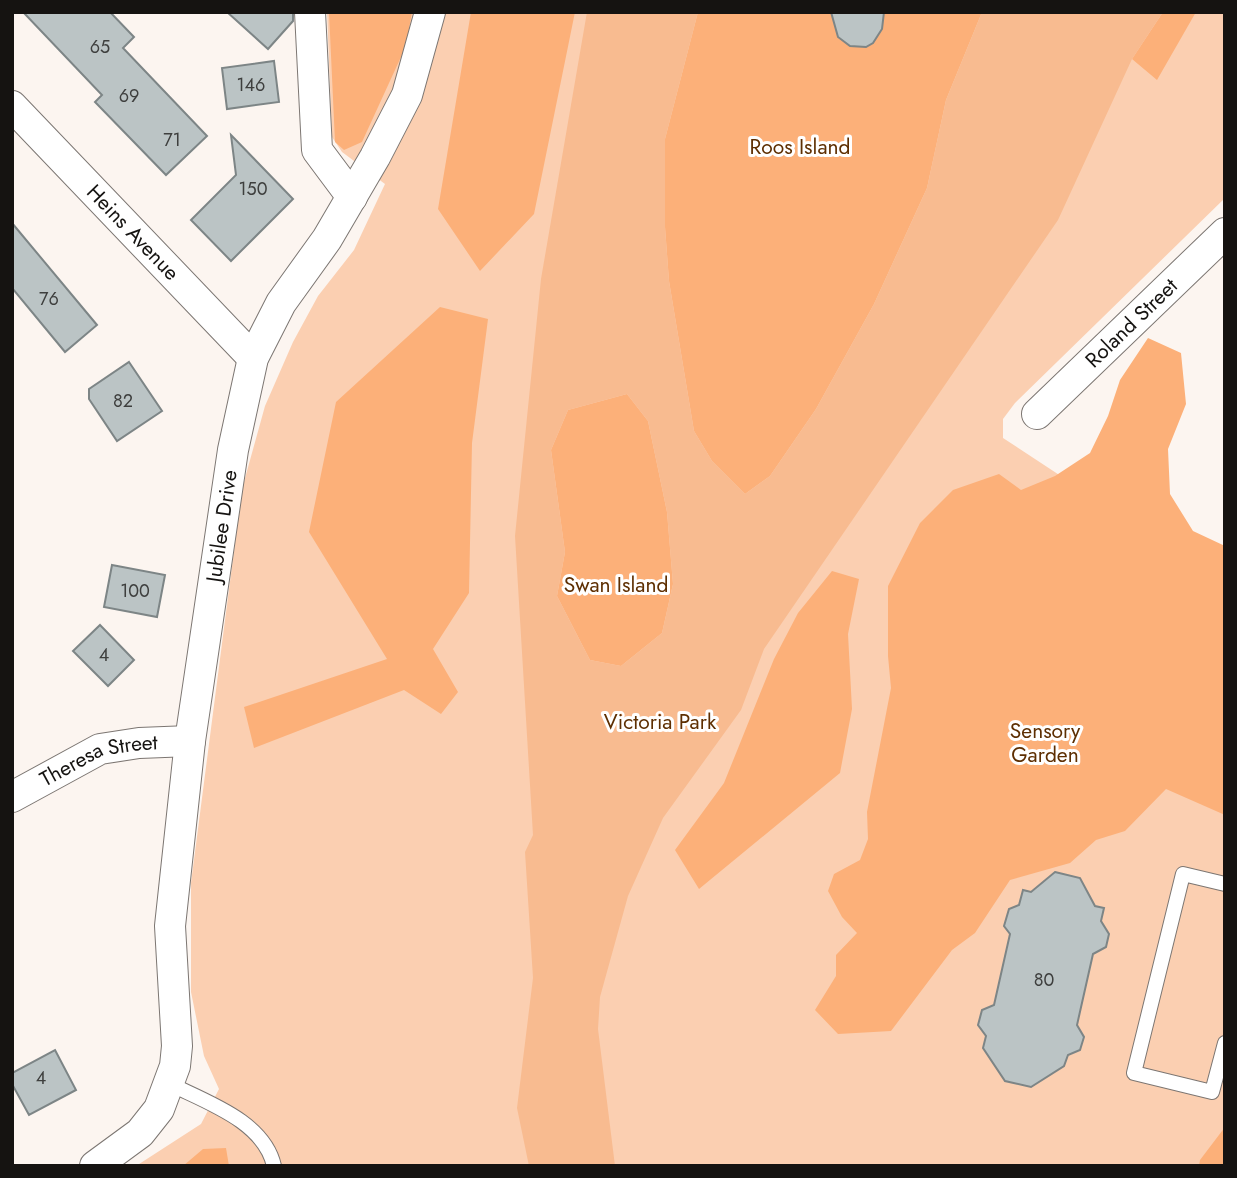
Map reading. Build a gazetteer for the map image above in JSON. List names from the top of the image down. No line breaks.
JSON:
{"streets":{"street":["Heins Avenue","Roland Street","Jubilee Drive","Theresa Street"]},"crossings":[["Heins Avenue","Jubilee Drive"],["Jubilee Drive","Theresa Street"]],"parks":["Roos Island","Swan Island","Victoria Park","Sensory Garden"],"house_numbers":["65","146","69","71","150","76","82","100","4","80","4"]}
